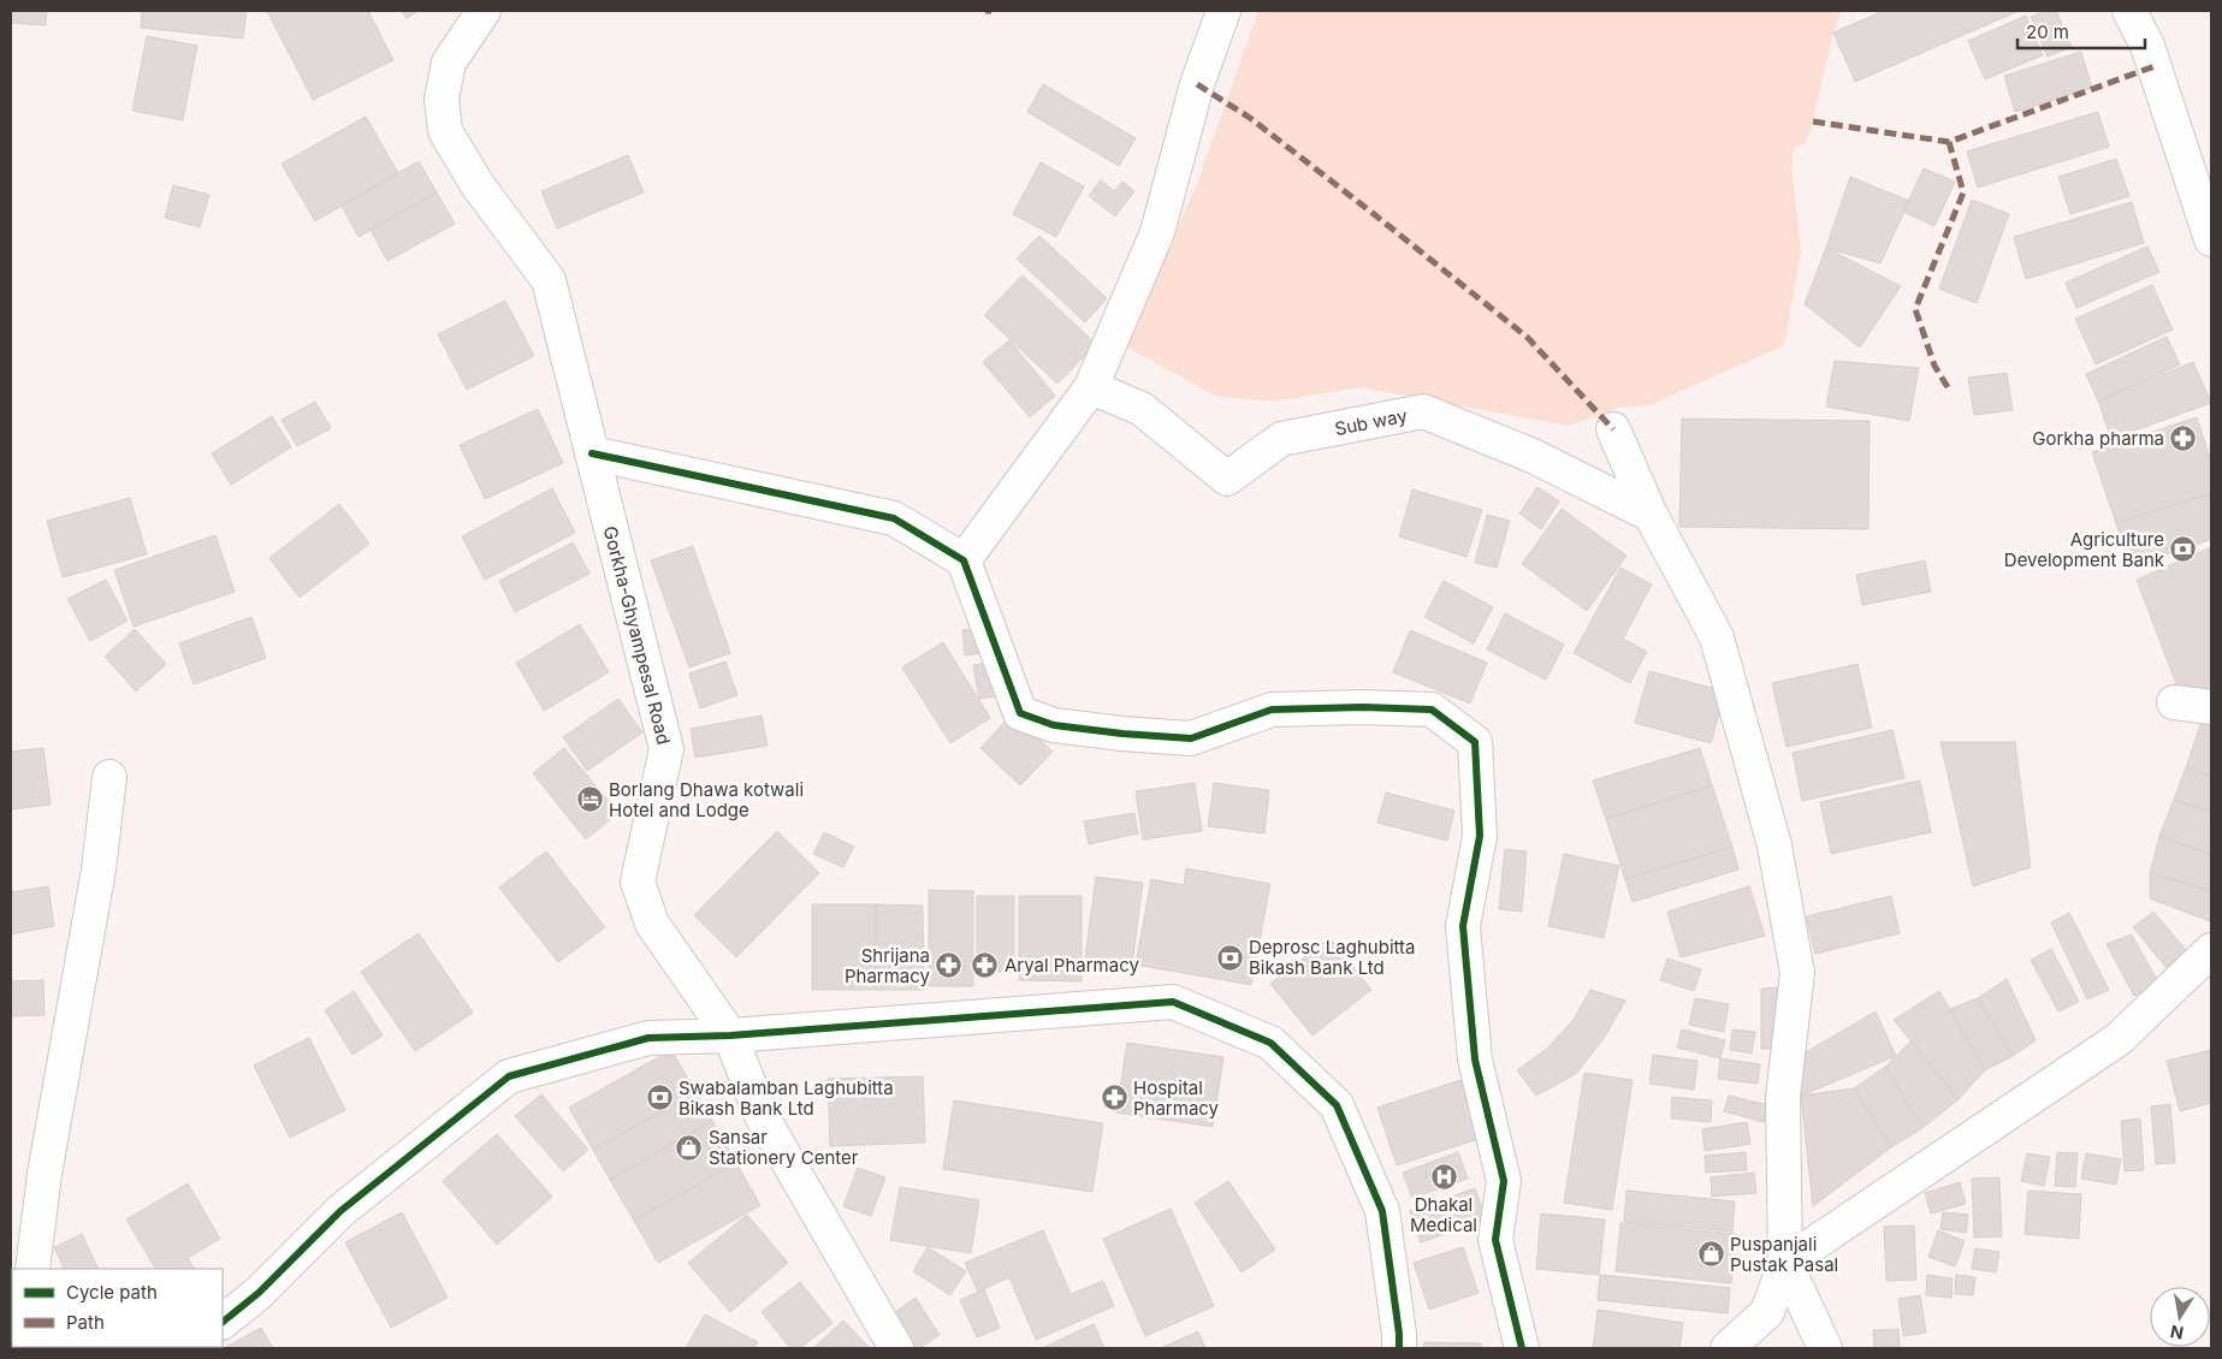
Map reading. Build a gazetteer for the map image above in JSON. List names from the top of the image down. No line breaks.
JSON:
{"streets":{"street":["Sub way","Gorkha-Ghyampesal Road"]},"places":{"pharmacy":["Gorkha pharma","Aryal Pharmacy","Shrijana Pharmacy","Hospital Pharmacy"],"bank":["Agriculture Development Bank","Deprosc Laghubitta Bikash Bank Ltd","Swabalamban Laghubitta Bikash Bank Ltd"],"hotel":["Borlang Dhawa kotwali Hotel and Lodge"],"shop":["Sansar Stationery Center","Puspanjali Pustak Pasal"],"hospital":["Dhakal Medical"]},"legend":["Cycle path","Path"],"scale_bar":"20 m","north":"bottom"}
